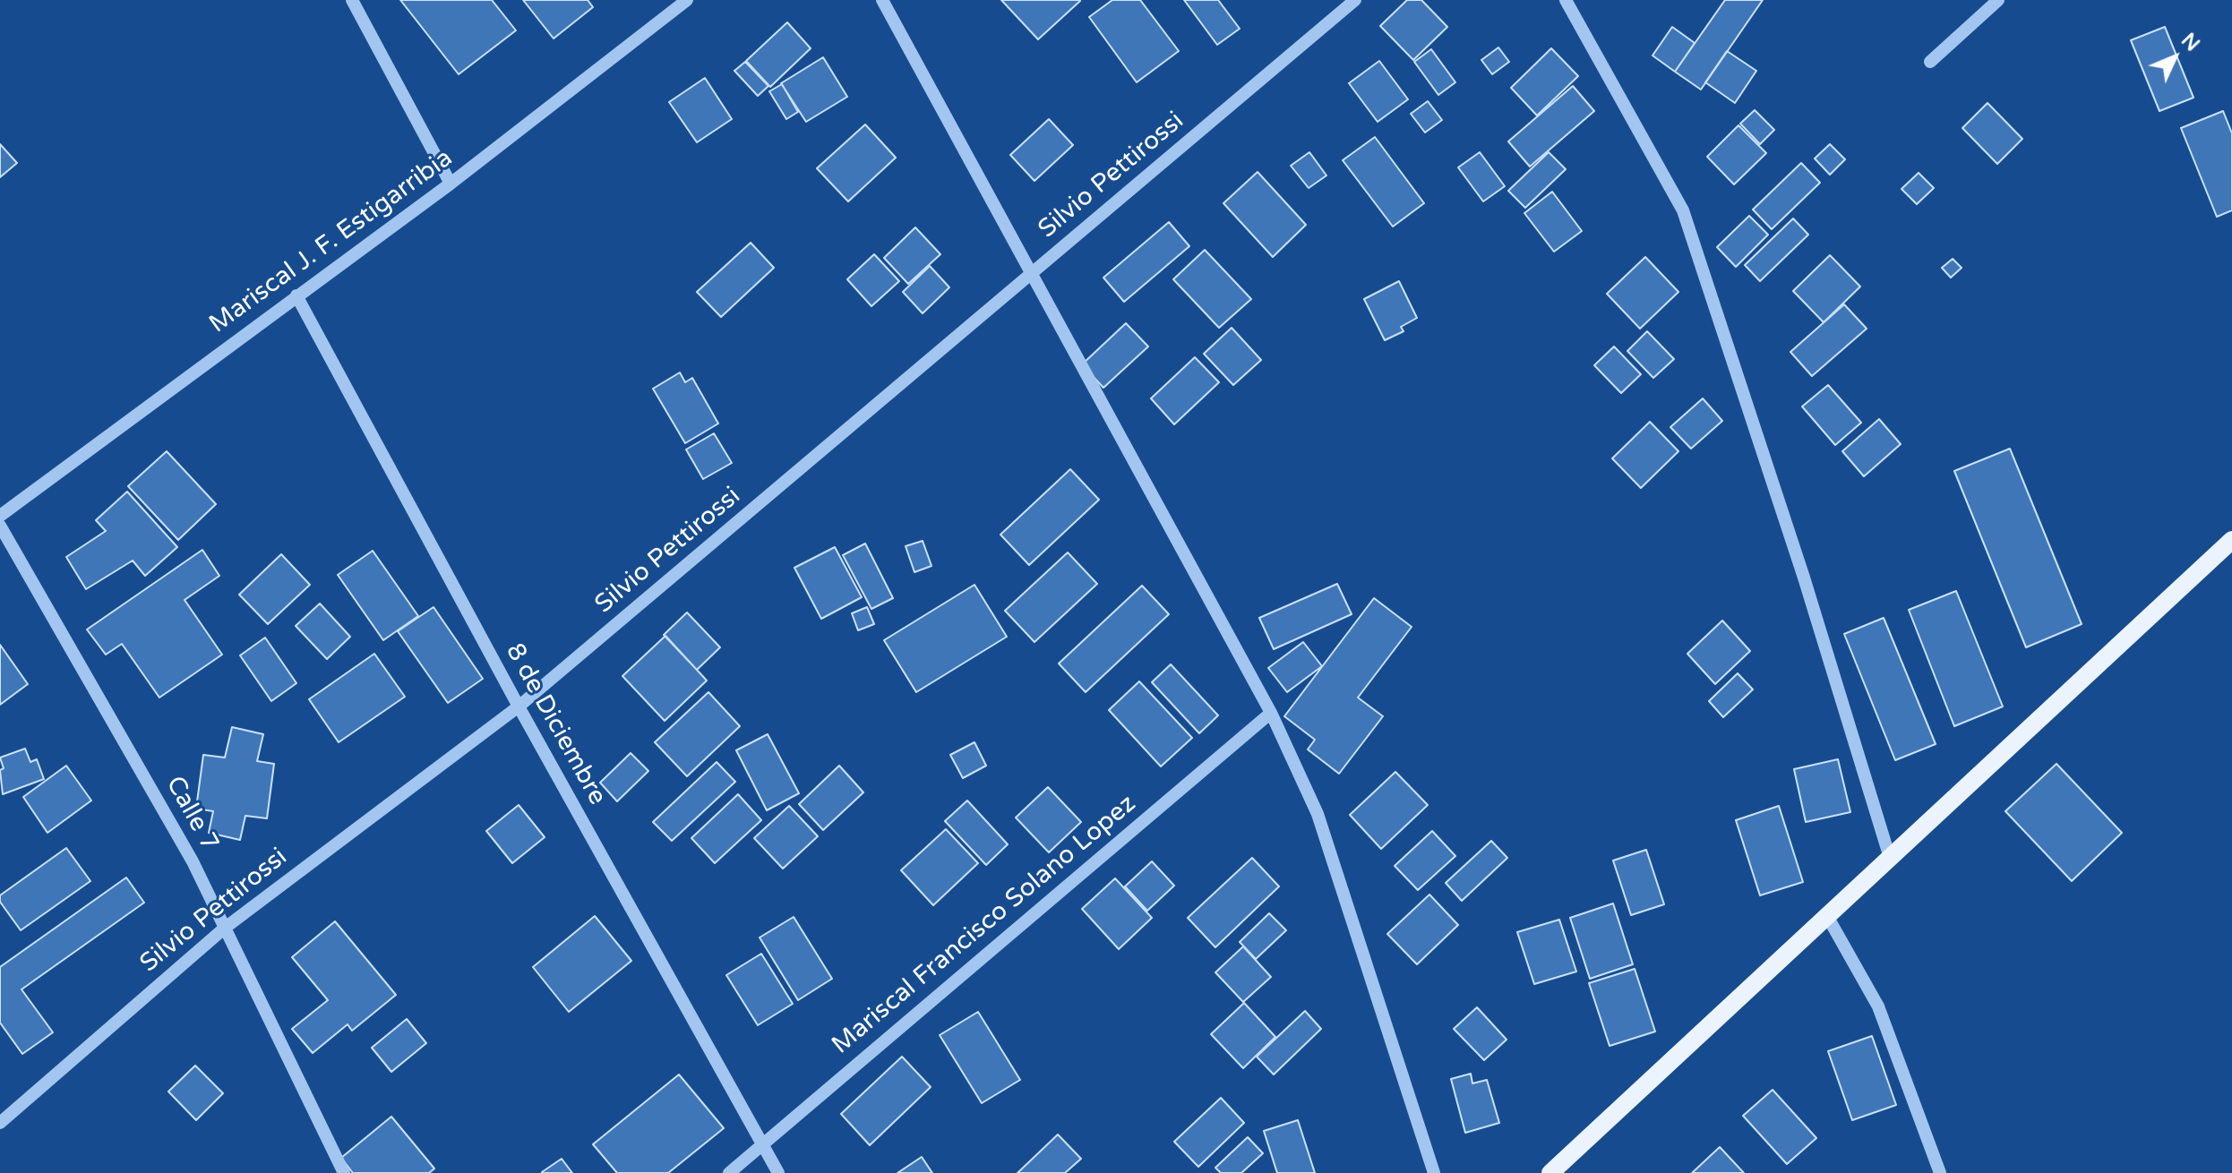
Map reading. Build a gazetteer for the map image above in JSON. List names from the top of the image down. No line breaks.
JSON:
{"streets":{"street":["Silvio Pettirossi","Mariscal J. F. Estigarribia","8 de Diciembre","Calle 7","Mariscal Francisco Solano Lopez"]},"crossings":[["Silvio Pettirossi","8 de Diciembre"],["Silvio Pettirossi","Calle 7"],["Mariscal J. F. Estigarribia","8 de Diciembre"],["8 de Diciembre","Mariscal Francisco Solano Lopez"]],"north":"top right"}
